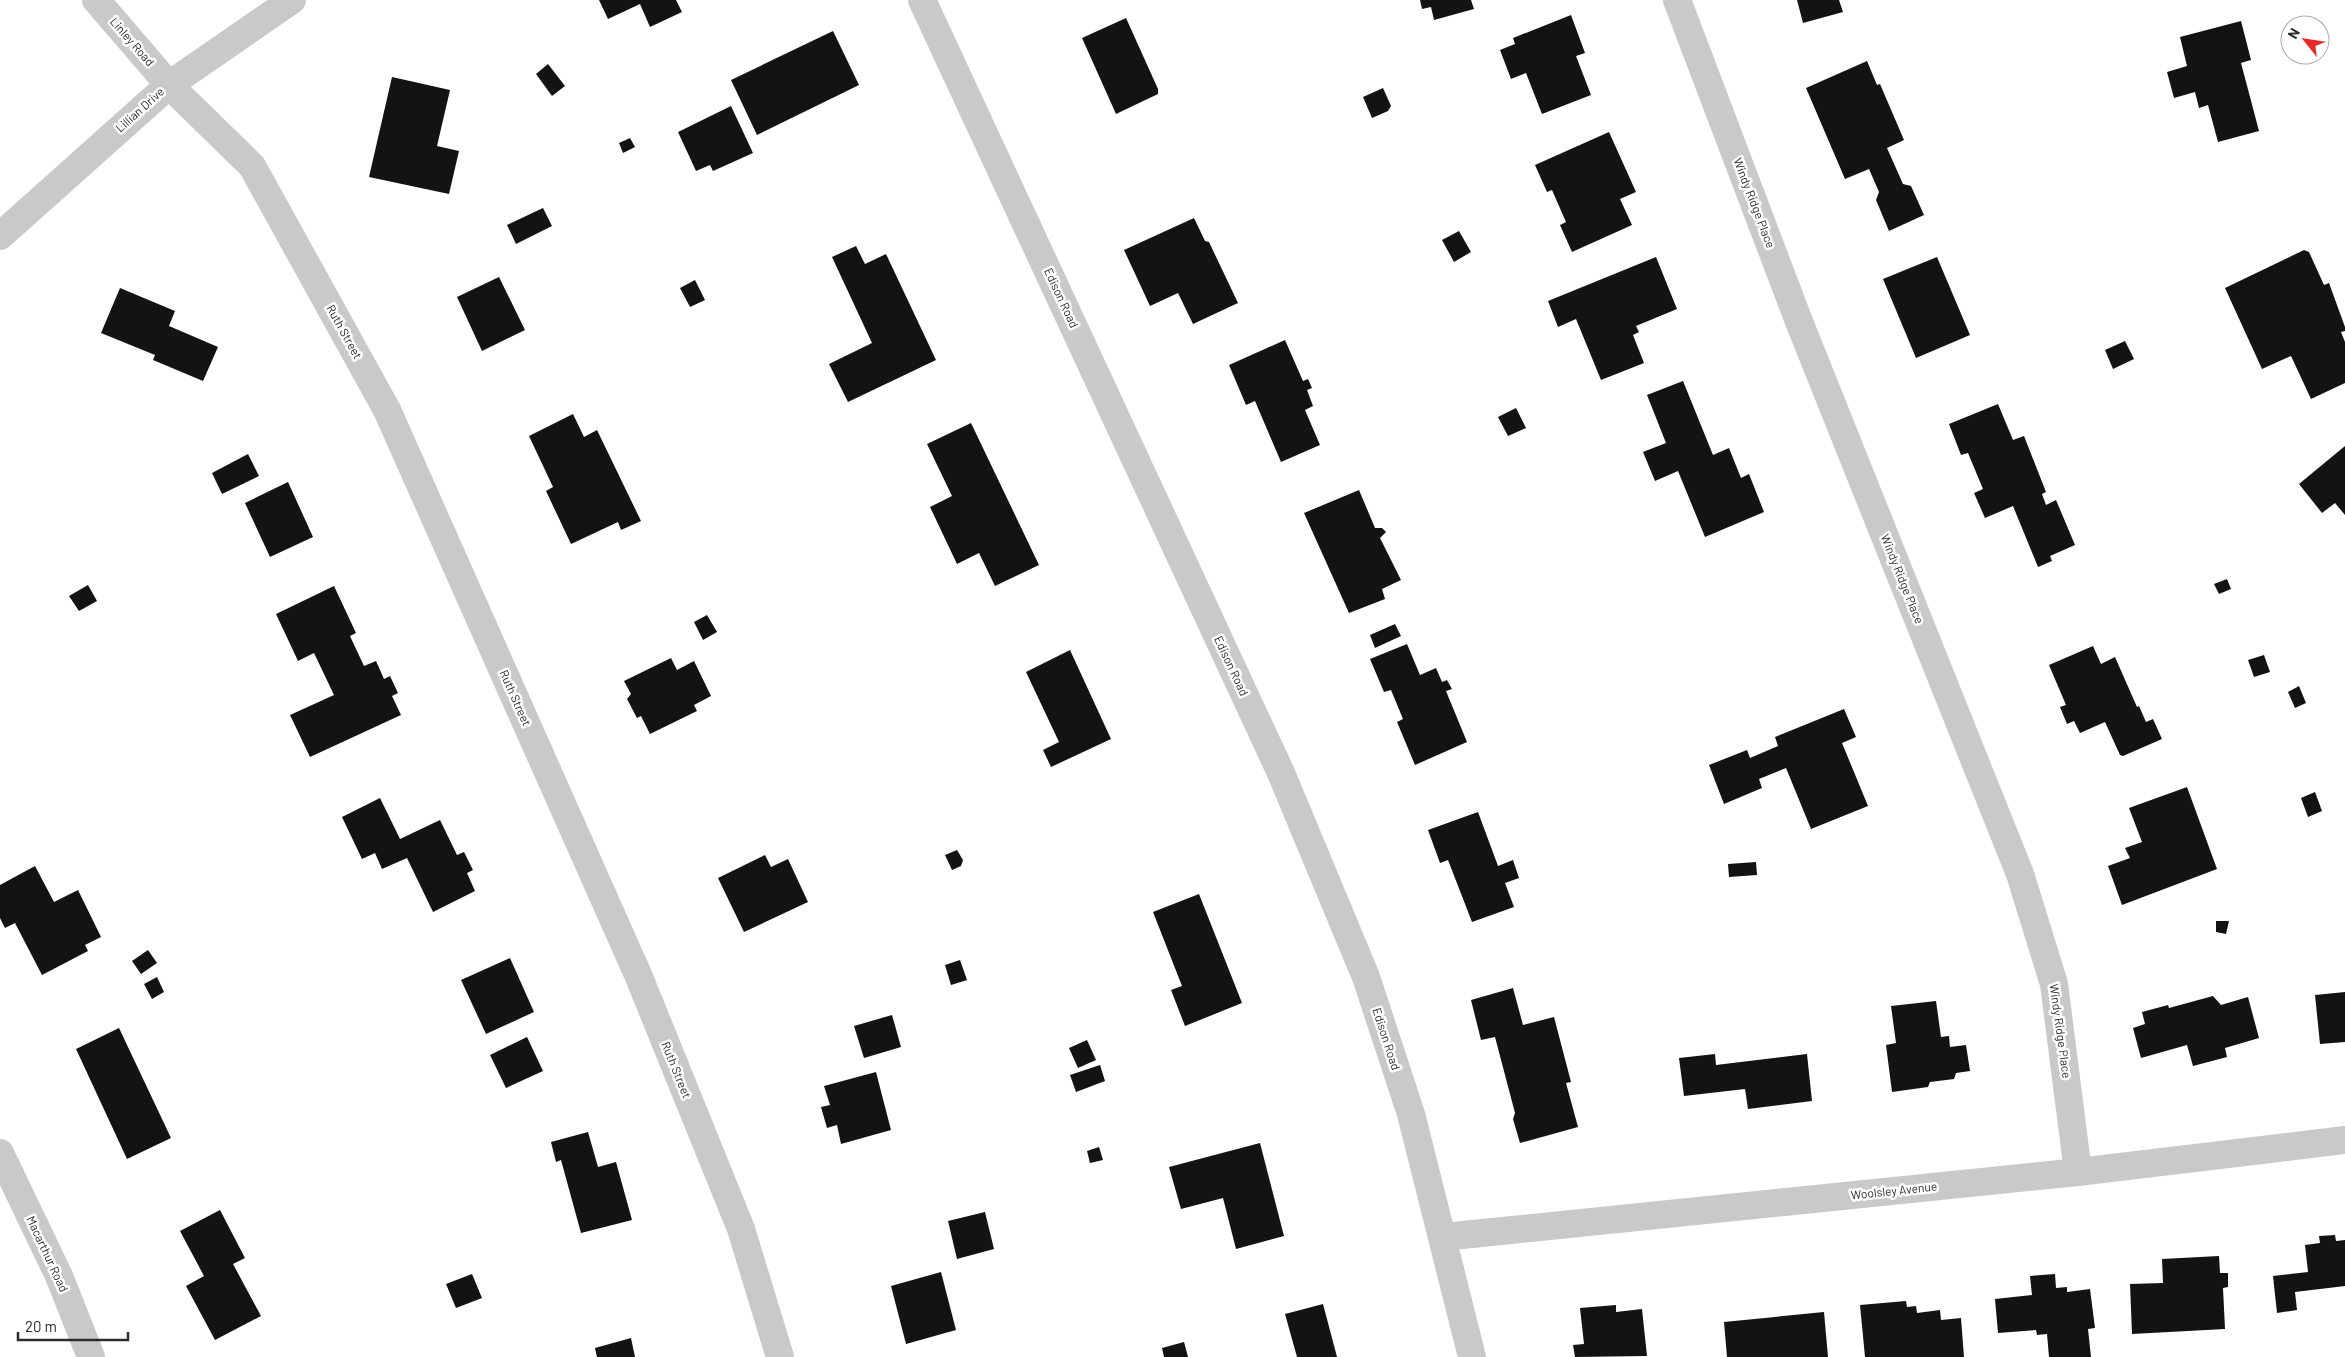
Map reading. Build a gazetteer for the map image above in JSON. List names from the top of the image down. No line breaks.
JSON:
{"streets":{"street":["Linley Road","Lillian Drive","Windy Ridge Place","Edison Road","Ruth Street","Woolsley Avenue","Macarthur Road"]},"crossings":[["Linley Road","Lillian Drive"],["Linley Road","Ruth Street"],["Lillian Drive","Ruth Street"],["Windy Ridge Place","Woolsley Avenue"],["Edison Road","Woolsley Avenue"]],"scale_bar":"20 m","north":"top left"}
